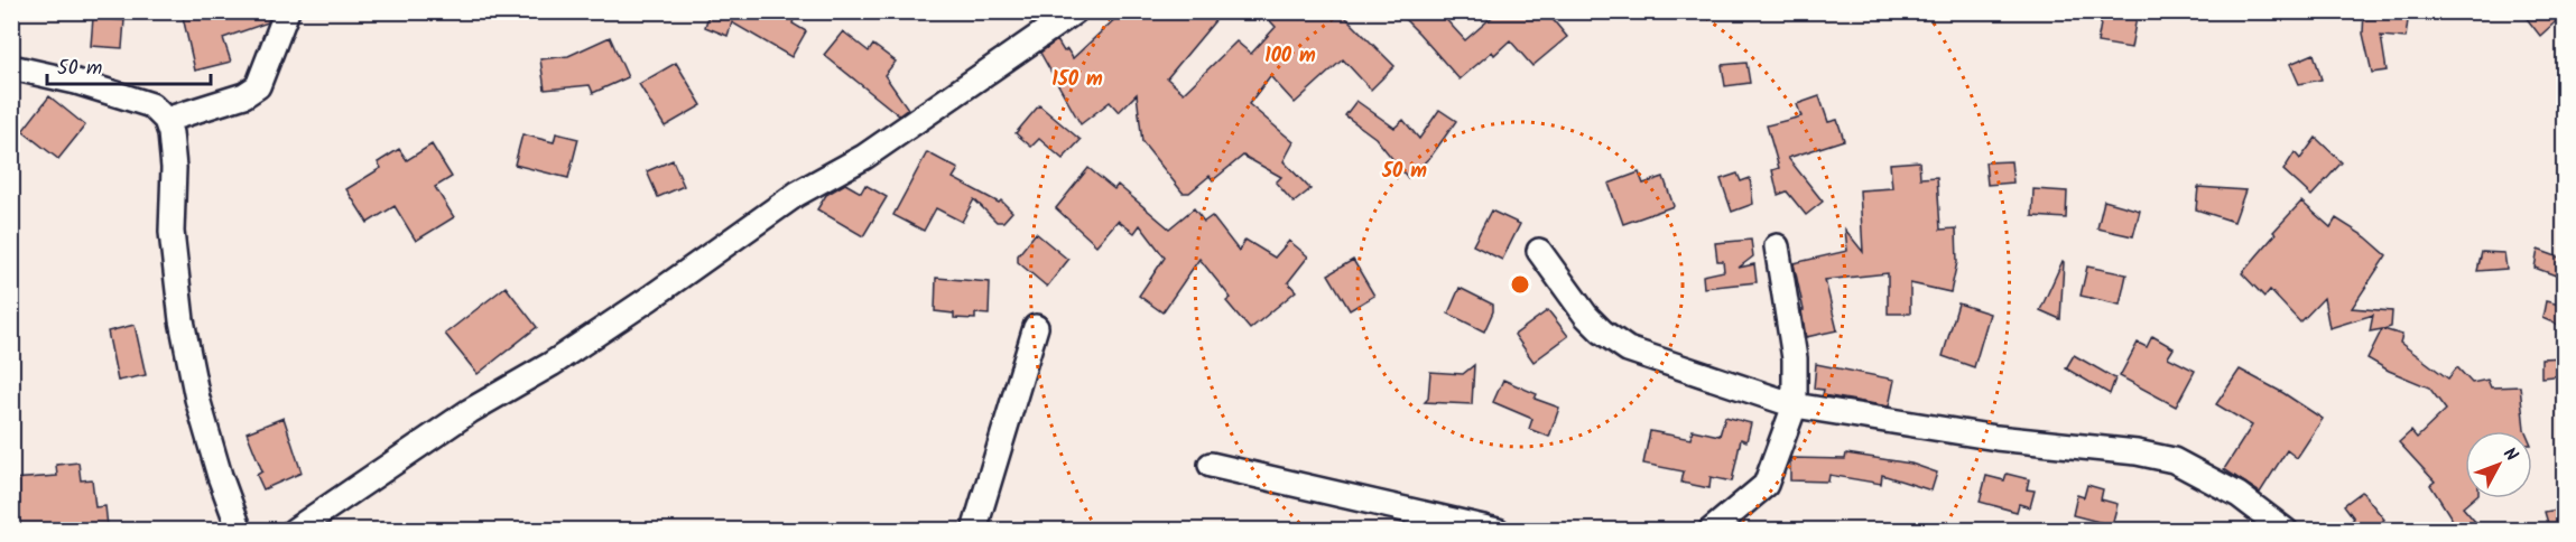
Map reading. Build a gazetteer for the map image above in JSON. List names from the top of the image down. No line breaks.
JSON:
{"scale_bar":"50 m","north":"top right","rings":["100 m","150 m","50 m"]}
